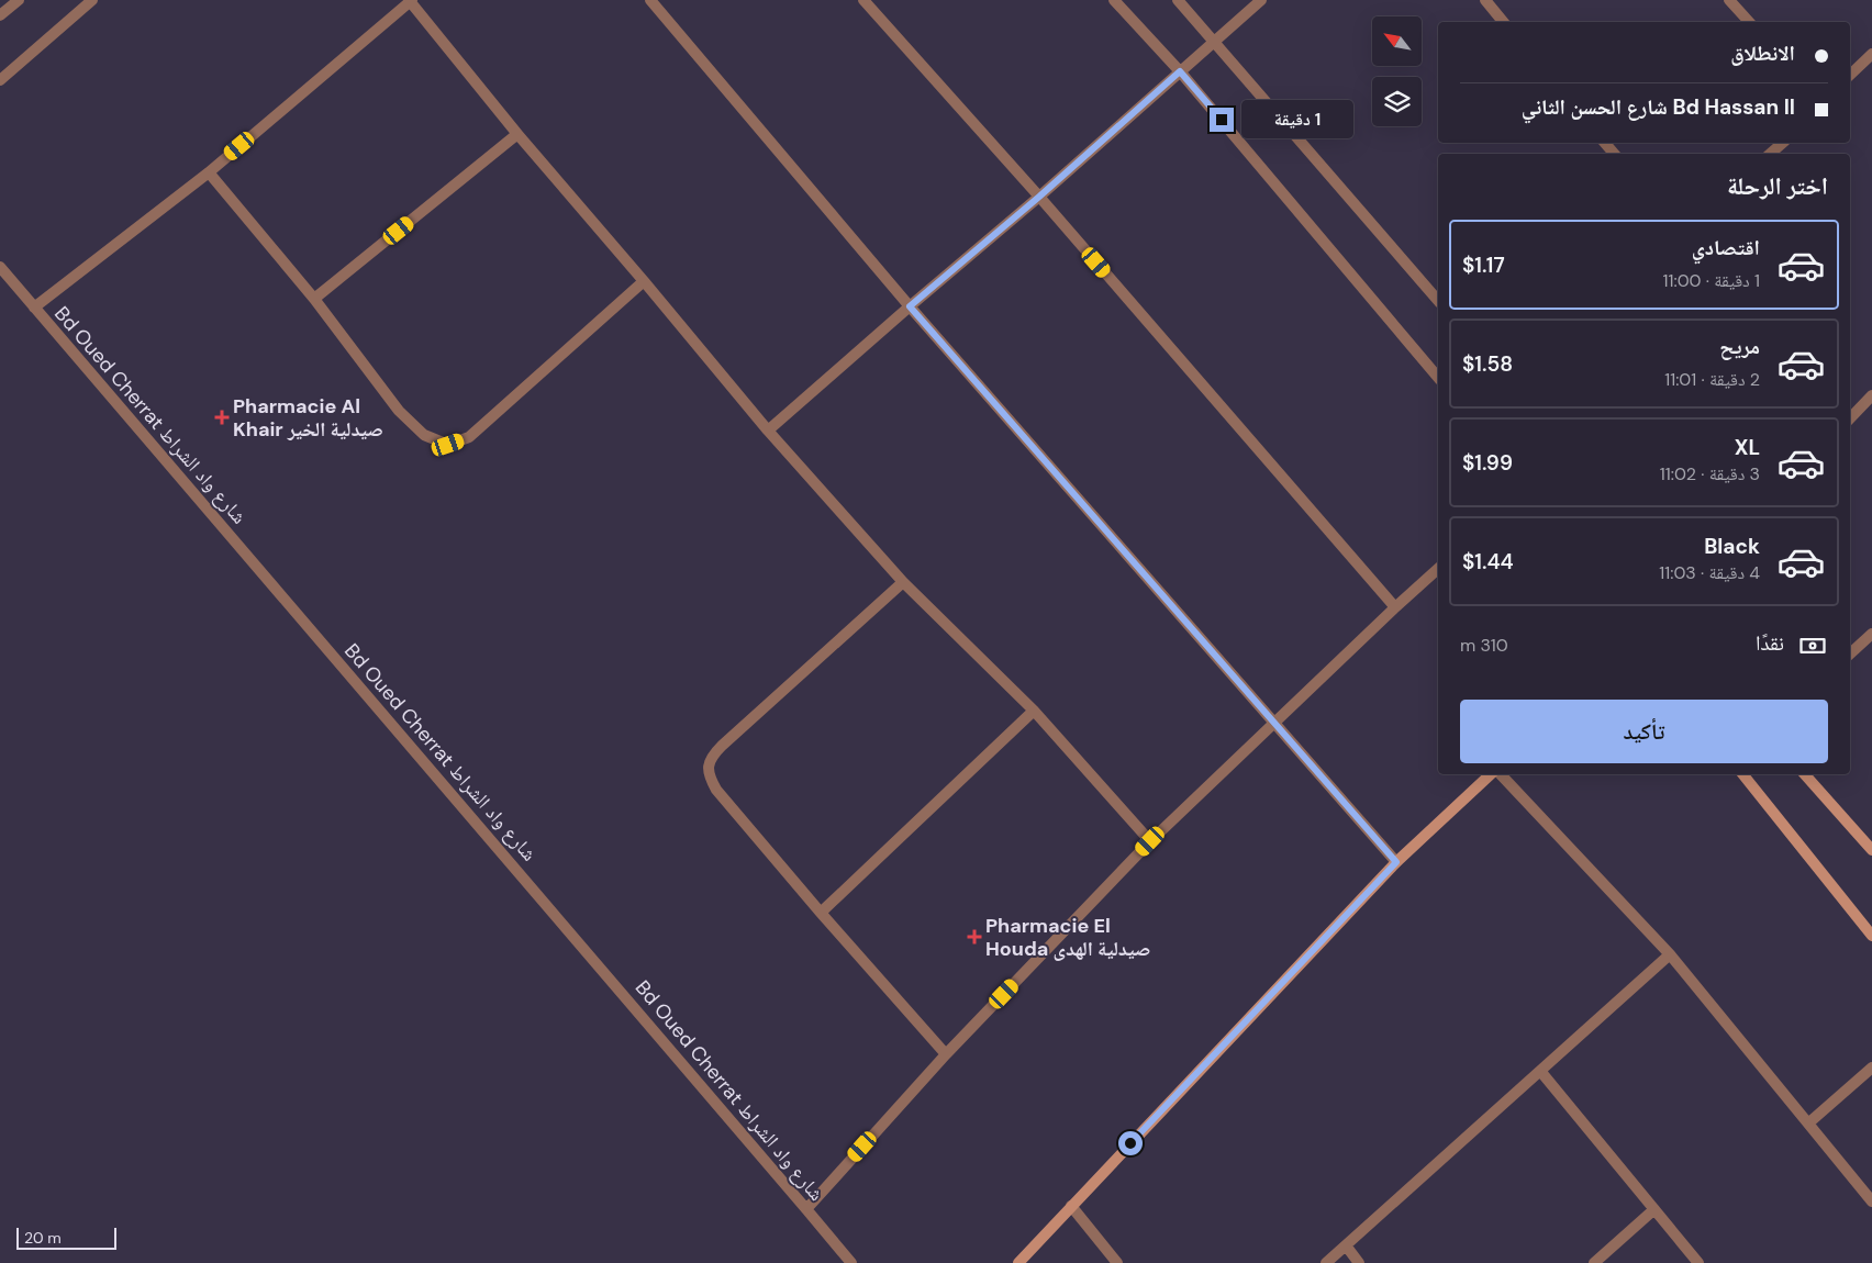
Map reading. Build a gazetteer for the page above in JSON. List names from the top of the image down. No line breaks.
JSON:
{"streets":{"street":["Bd Oued Cherrat شارع واد الشراط"]},"places":{"health":["Pharmacie Al Khair صيدلية الخير","Pharmacie El Houda صيدلية الهدى"]},"scale_bar":"20 m","north":"top left","page":{"banner":["الانطلاق","Bd Hassan II شارع الحسن الثاني"],"bubble":"1 دقيقة","heading":"اختر الرحلة","list":[{"name":"اقتصادي","note":"1 دقيقة · 11:00","value":"$1.17"},{"name":"مريح","note":"2 دقيقة · 11:01","value":"$1.58"},{"name":"XL","note":"3 دقيقة · 11:02","value":"$1.99"},{"name":"Black","note":"4 دقيقة · 11:03","value":"$1.44"}],"pay":["نقدًا","310 m"],"buttons":"تأكيد","scale":"20 m"}}
